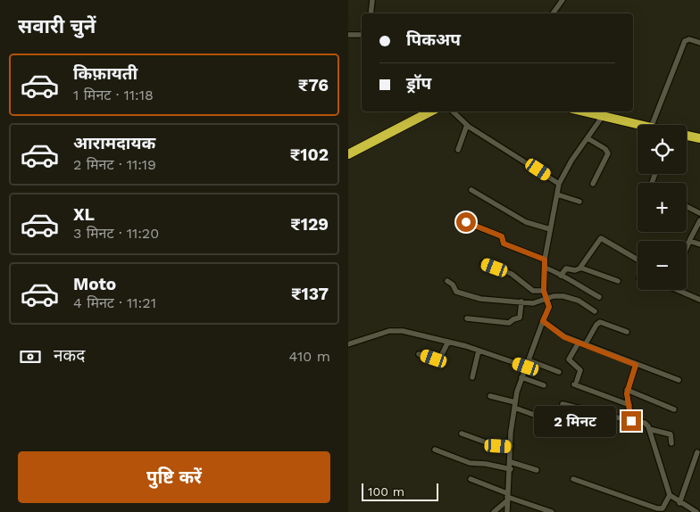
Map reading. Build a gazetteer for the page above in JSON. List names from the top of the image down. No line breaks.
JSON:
{"scale_bar":"100 m","page":{"heading":"सवारी चुनें","banner":["पिकअप","ड्रॉप"],"list":[{"name":"किफ़ायती","note":"1 मिनट · 11:18","value":"₹76"},{"name":"आरामदायक","note":"2 मिनट · 11:19","value":"₹102"},{"name":"XL","note":"3 मिनट · 11:20","value":"₹129"},{"name":"Moto","note":"4 मिनट · 11:21","value":"₹137"}],"map_buttons":["+","−"],"pay":["नकद","410 m"],"bubble":"2 मिनट","buttons":"पुष्टि करें","scale":"100 m"}}
